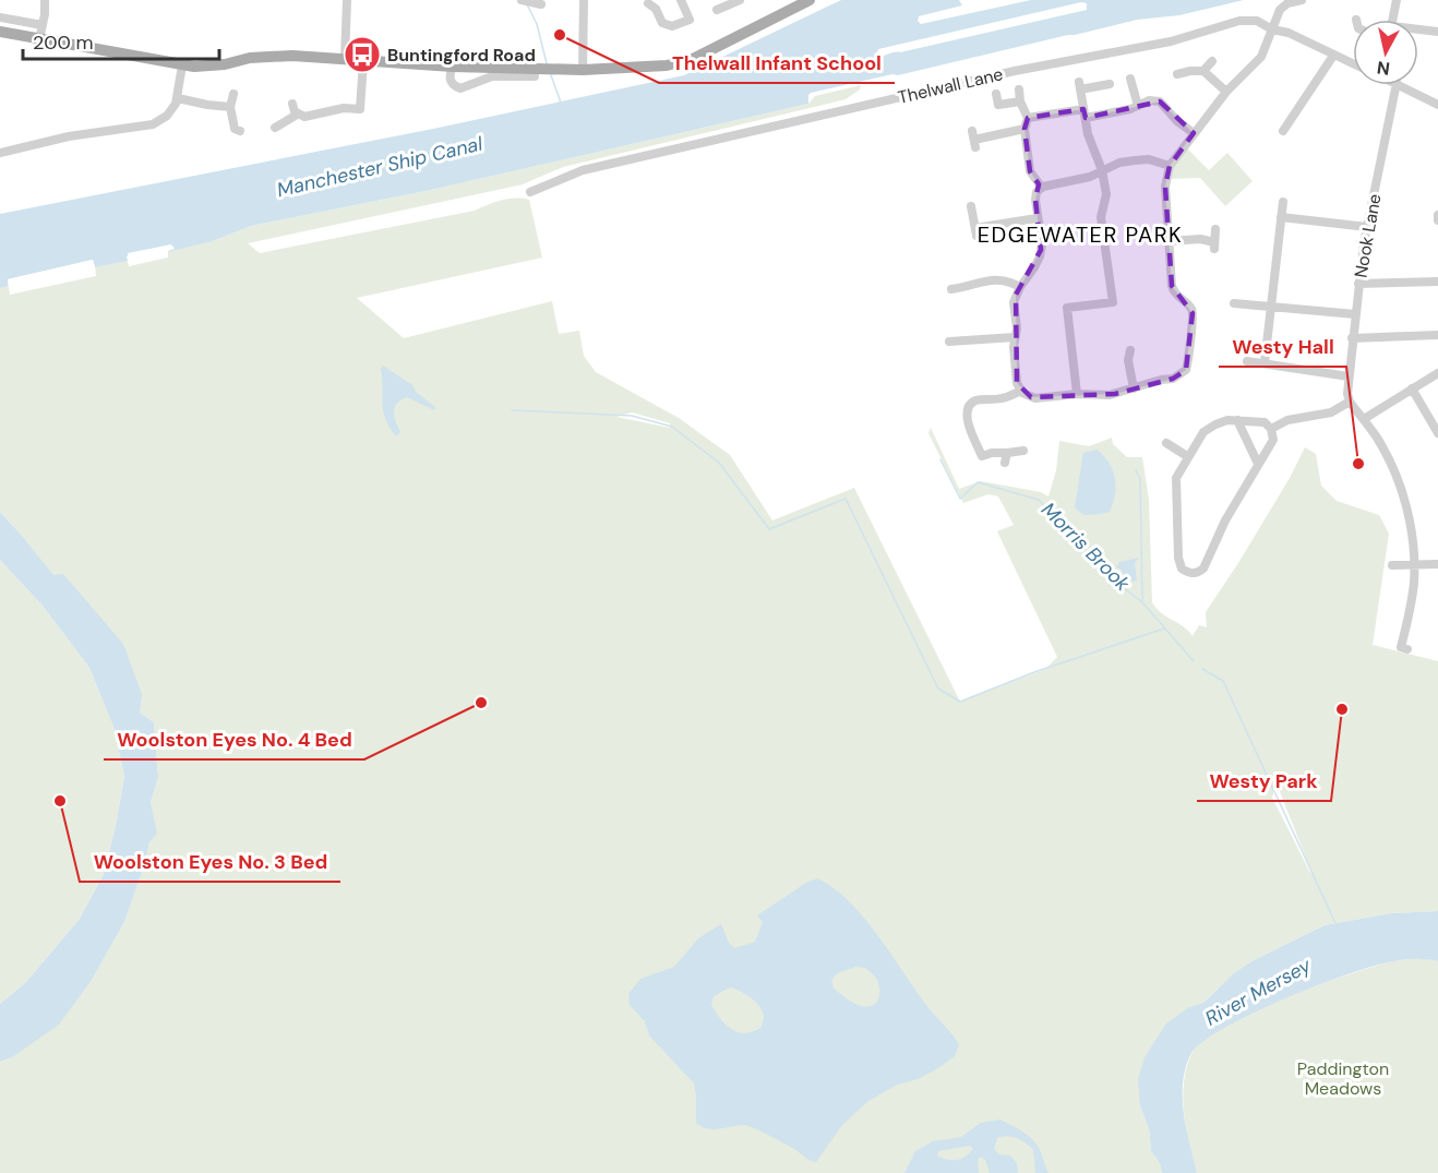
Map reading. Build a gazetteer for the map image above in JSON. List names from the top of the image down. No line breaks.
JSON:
{"streets":{"street":["Thelwall Lane","Nook Lane"]},"districts":["EDGEWATER PARK"],"water":["Manchester Ship Canal","Morris Brook","River Mersey"],"parks":["Paddington Meadows"],"places":{"other":["Thelwall Infant School","Westy Hall","Woolston Eyes No. 4 Bed","Westy Park","Woolston Eyes No. 3 Bed"],"bus stop":["Buntingford Road"]},"scale_bar":"200 m","north":"bottom"}
